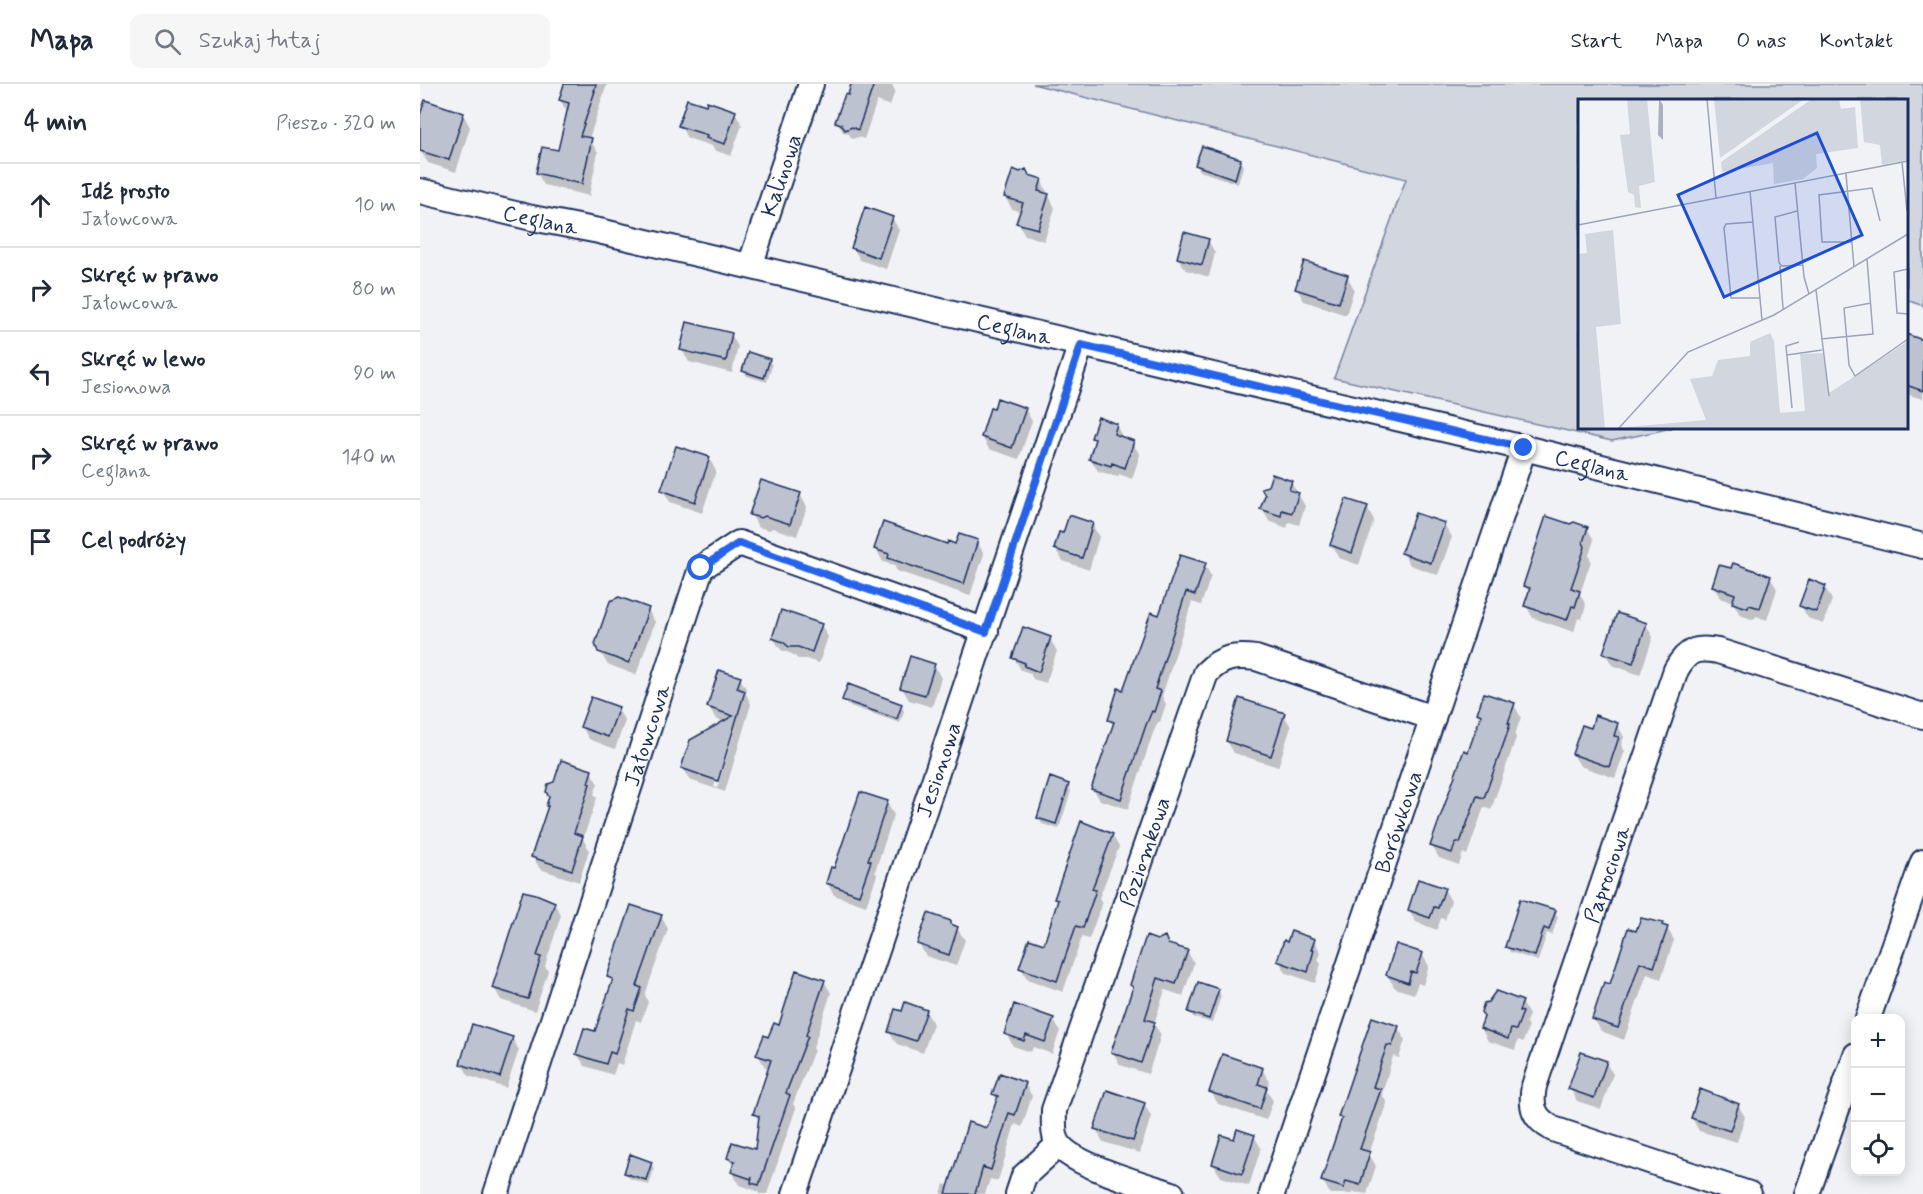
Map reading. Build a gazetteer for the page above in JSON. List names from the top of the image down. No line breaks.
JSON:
{"streets":{"street":["Kalinowa","Ceglana","Jałowcowa","Jesionowa","Borówkowa","Poziomkowa","Paprociowa"]},"crossings":[["Kalinowa","Ceglana"],["Ceglana","Jesionowa"],["Ceglana","Borówkowa"],["Jałowcowa","Jesionowa"],["Borówkowa","Poziomkowa"]],"page":{"header":"Mapa","search":"Szukaj tutaj","nav":["Start","Mapa","O nas","Kontakt"],"heading":["4 min","Pieszo · 320 m"],"list":[["Idź prosto","Jałowcowa","10 m"],["Skręć w prawo","Jałowcowa","80 m"],["Skręć w lewo","Jesionowa","90 m"],["Skręć w prawo","Ceglana","140 m"],"Cel podróży"],"map_buttons":["+","−"]}}
